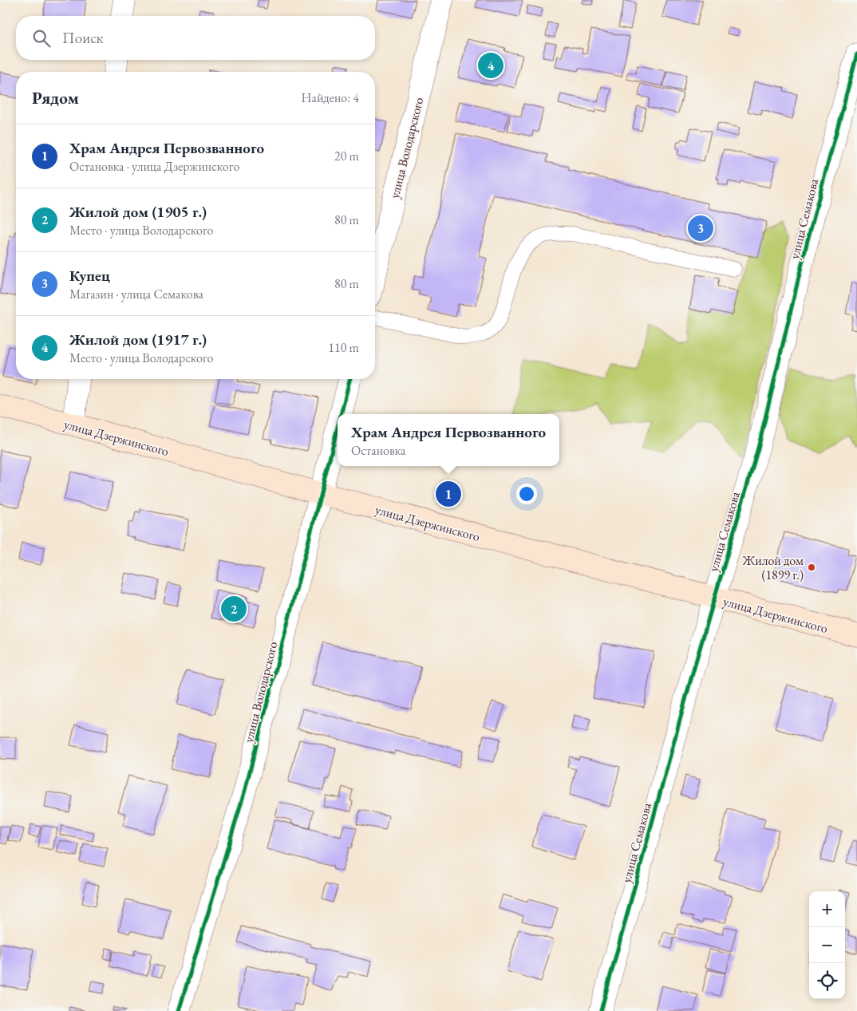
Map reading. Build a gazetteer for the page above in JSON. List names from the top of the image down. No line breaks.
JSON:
{"streets":{"main road":["улица Дзержинского"],"street":["улица Володарского","улица Семакова"]},"crossings":[["улица Володарского","улица Дзержинского"],["улица Семакова","улица Дзержинского"]],"places":["Жилой дом (1899 г.)"],"page":{"search":"Поиск","pins":["4","3","1","2"],"heading":["Рядом","Найдено: 4"],"list":[{"mark":"1","name":"Храм Андрея Первозванного","note":"Остановка · улица Дзержинского","value":"20 m"},{"mark":"2","name":"Жилой дом (1905 г.)","note":"Место · улица Володарского","value":"80 m"},{"mark":"3","name":"Купец","note":"Магазин · улица Семакова","value":"80 m"},{"mark":"4","name":"Жилой дом (1917 г.)","note":"Место · улица Володарского","value":"110 m"}],"popup":["Храм Андрея Первозванного","Остановка"],"map_buttons":["+","−"]}}
